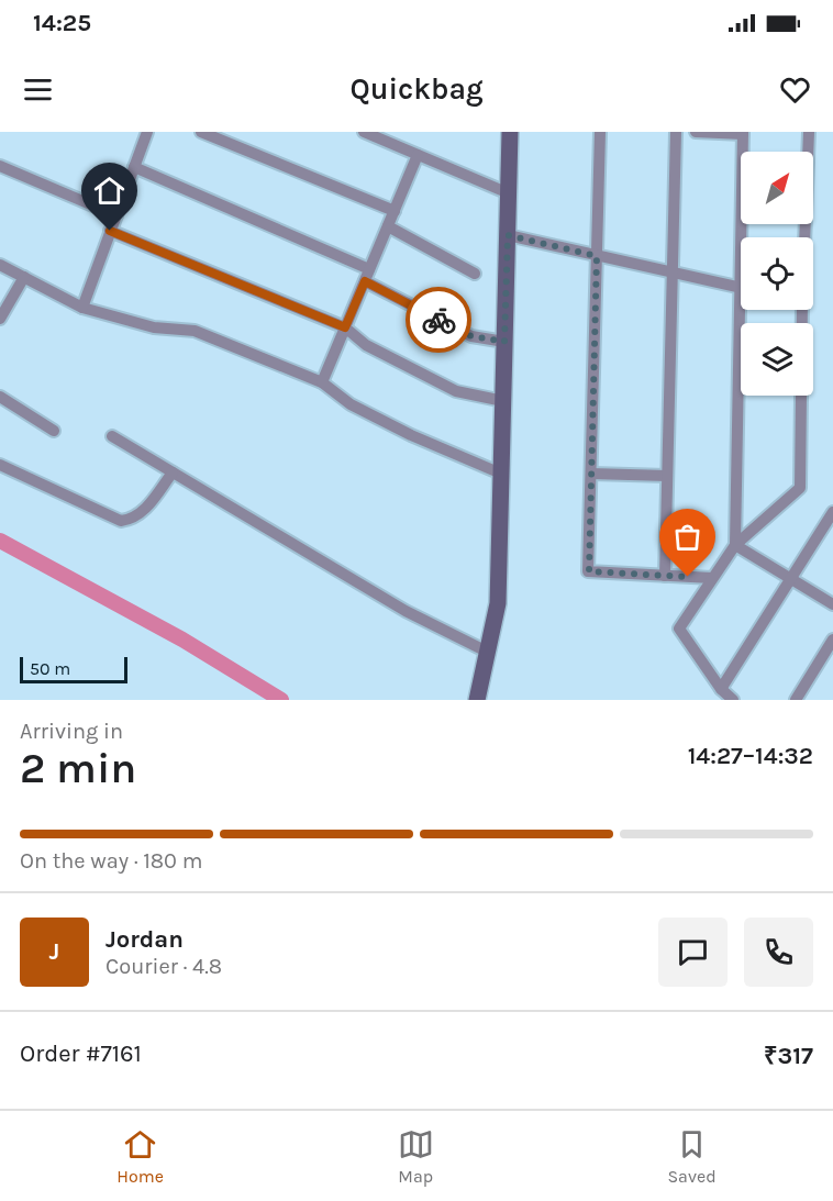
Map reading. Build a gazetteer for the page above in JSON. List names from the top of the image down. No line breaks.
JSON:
{"scale_bar":"50 m","north":"top right","page":{"status":"14:25","header":"Quickbag","scale":"50 m","heading":["2 min","Arriving in","14:27–14:32"],"panel":["Jordan","Courier · 4.8","Order #7161","₹317"],"bar":"On the way · 180 m","round":"J","tabs":["Home","Map","Saved"]}}
